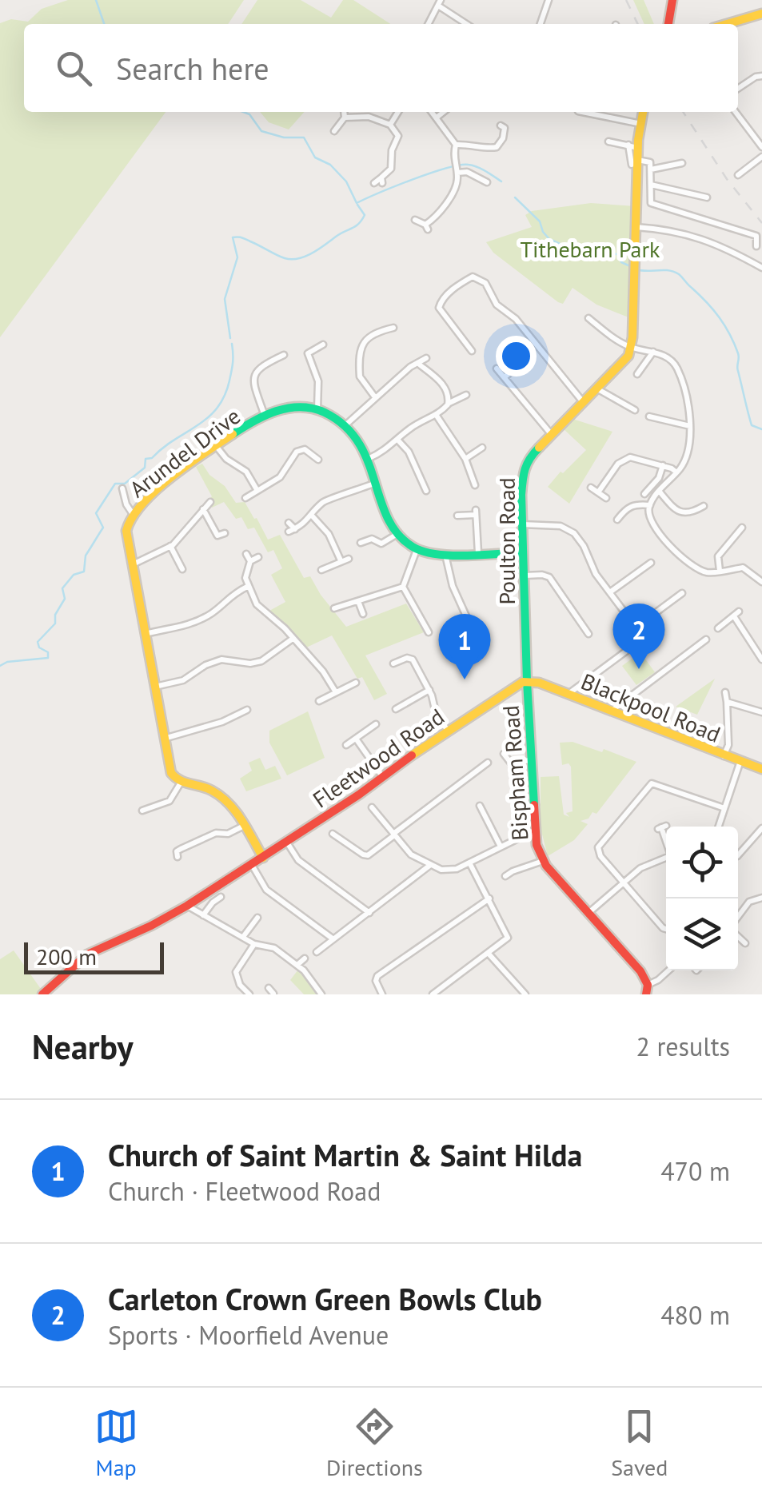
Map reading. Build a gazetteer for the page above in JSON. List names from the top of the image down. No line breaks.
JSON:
{"streets":{"main road":["Arundel Drive","Poulton Road","Blackpool Road","Fleetwood Road","Bispham Road"]},"crossings":[["Poulton Road","Blackpool Road"],["Poulton Road","Fleetwood Road"],["Poulton Road","Bispham Road"],["Blackpool Road","Fleetwood Road"],["Blackpool Road","Bispham Road"],["Fleetwood Road","Bispham Road"]],"parks":["Tithebarn Park"],"scale_bar":"200 m","page":{"search":"Search here","pins":["2","1"],"scale":"200 m","heading":["Nearby","2 results"],"list":[{"mark":"1","name":"Church of Saint Martin & Saint Hilda","note":"Church · Fleetwood Road","value":"470 m"},{"mark":"2","name":"Carleton Crown Green Bowls Club","note":"Sports · Moorfield Avenue","value":"480 m"}],"nav":["Map","Directions","Saved"]}}
